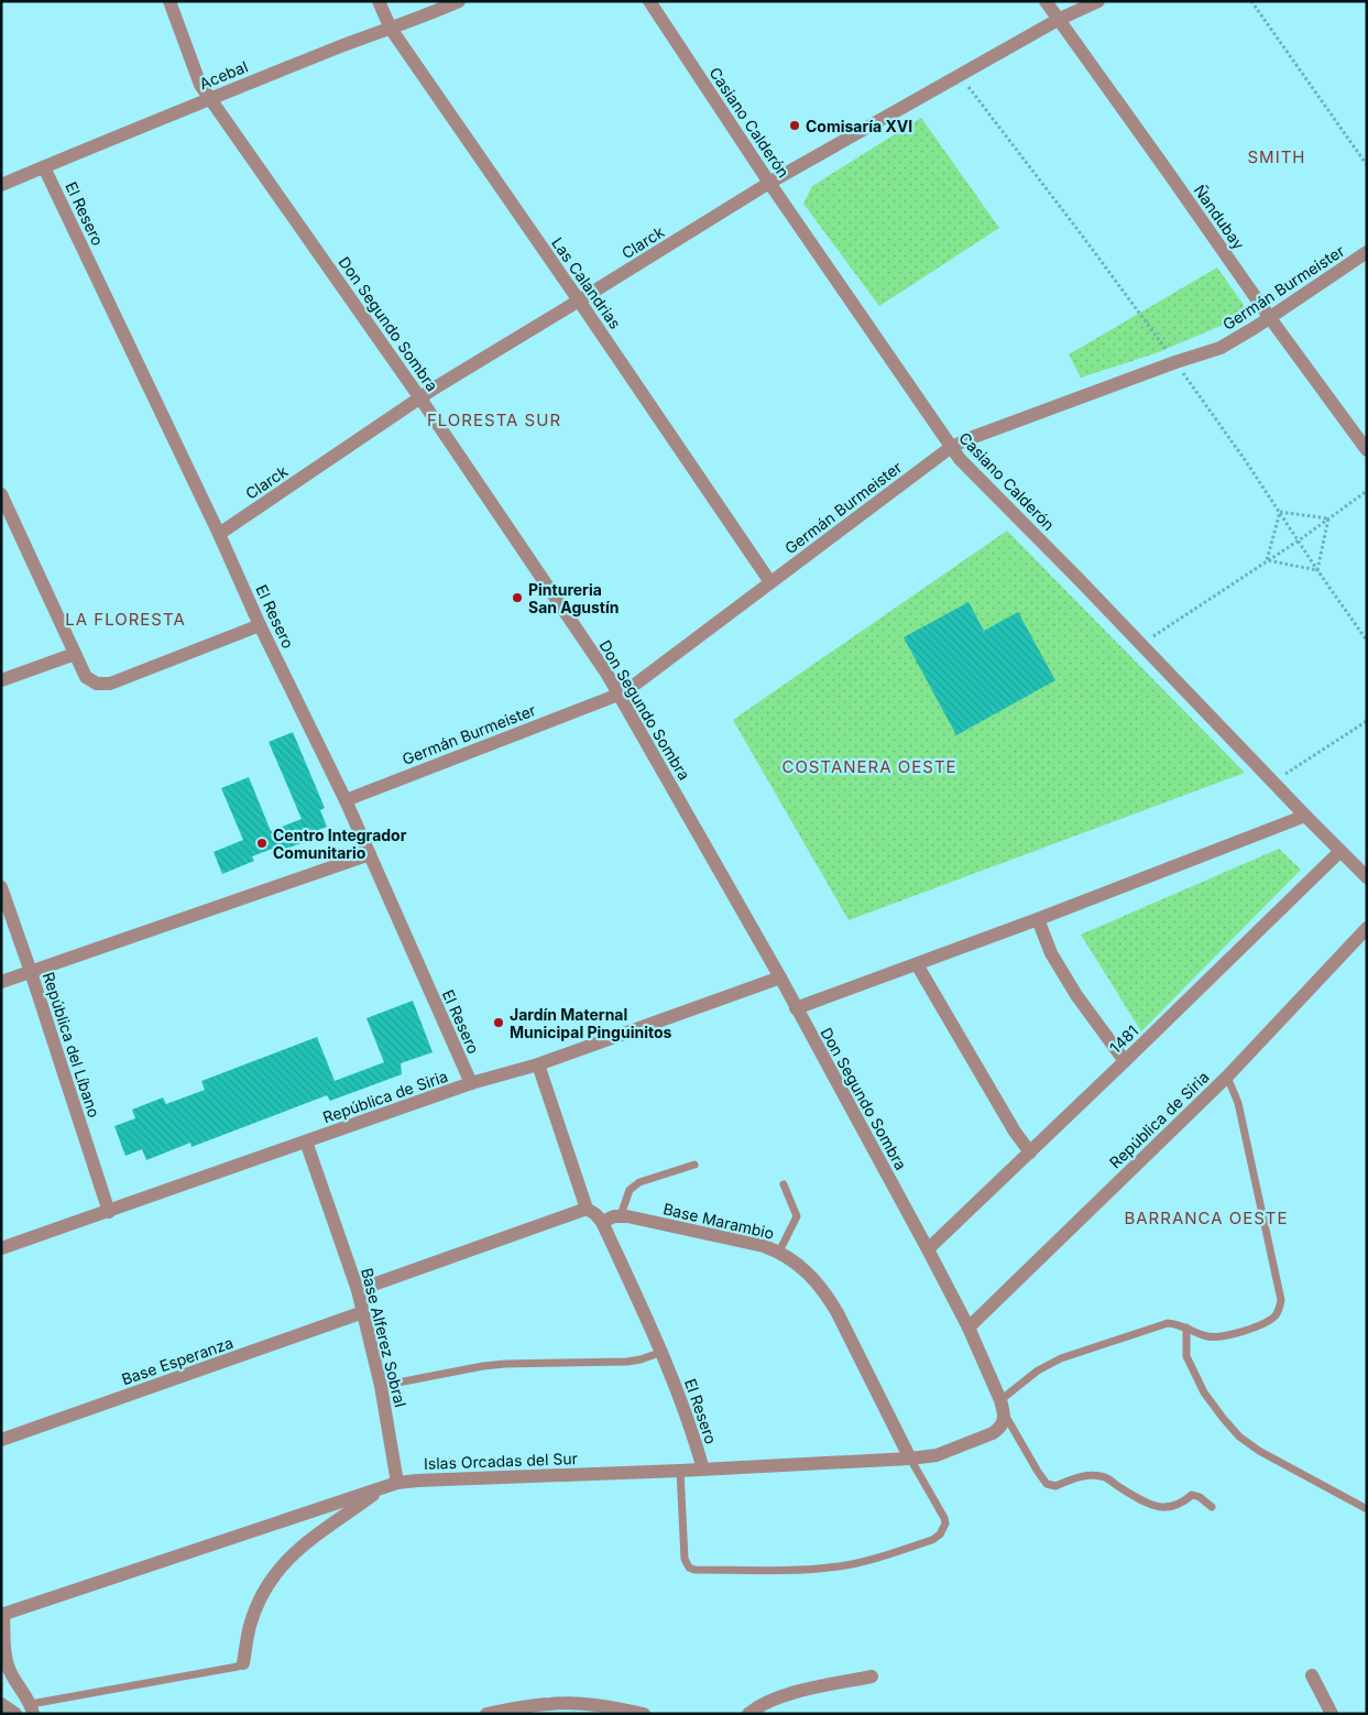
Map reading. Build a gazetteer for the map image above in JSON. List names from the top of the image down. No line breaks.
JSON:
{"streets":{"street":["Acebal","Casiano Calderón","El Resero","Ñandubay","Clarck","Las Calandrias","Germán Burmeister","Don Segundo Sombra","1481","República del Líbano","República de Siria","Base Marambio","Base Alferez Sobral","Base Esperanza","Islas Orcadas del Sur"]},"crossings":[["Acebal","El Resero"],["Acebal","Las Calandrias"],["Acebal","Don Segundo Sombra"],["Casiano Calderón","Clarck"],["Casiano Calderón","Germán Burmeister"],["Casiano Calderón","1481"],["El Resero","Clarck"],["El Resero","Germán Burmeister"],["El Resero","República de Siria"],["El Resero","Islas Orcadas del Sur"],["Ñandubay","Clarck"],["Ñandubay","Germán Burmeister"],["Clarck","Las Calandrias"],["Clarck","Don Segundo Sombra"],["Las Calandrias","Germán Burmeister"],["Germán Burmeister","Don Segundo Sombra"],["Don Segundo Sombra","1481"],["Don Segundo Sombra","República de Siria"],["Don Segundo Sombra","Islas Orcadas del Sur"],["República del Líbano","República de Siria"],["República de Siria","Base Alferez Sobral"],["Base Marambio","Islas Orcadas del Sur"],["Base Alferez Sobral","Base Esperanza"],["Base Alferez Sobral","Islas Orcadas del Sur"]],"districts":["SMITH","FLORESTA SUR","LA FLORESTA","COSTANERA OESTE","BARRANCA OESTE"],"places":["Comisaría XVI","Pintureria San Agustín","Centro Integrador Comunitario","Jardín Maternal Municipal Pinguinitos"]}
